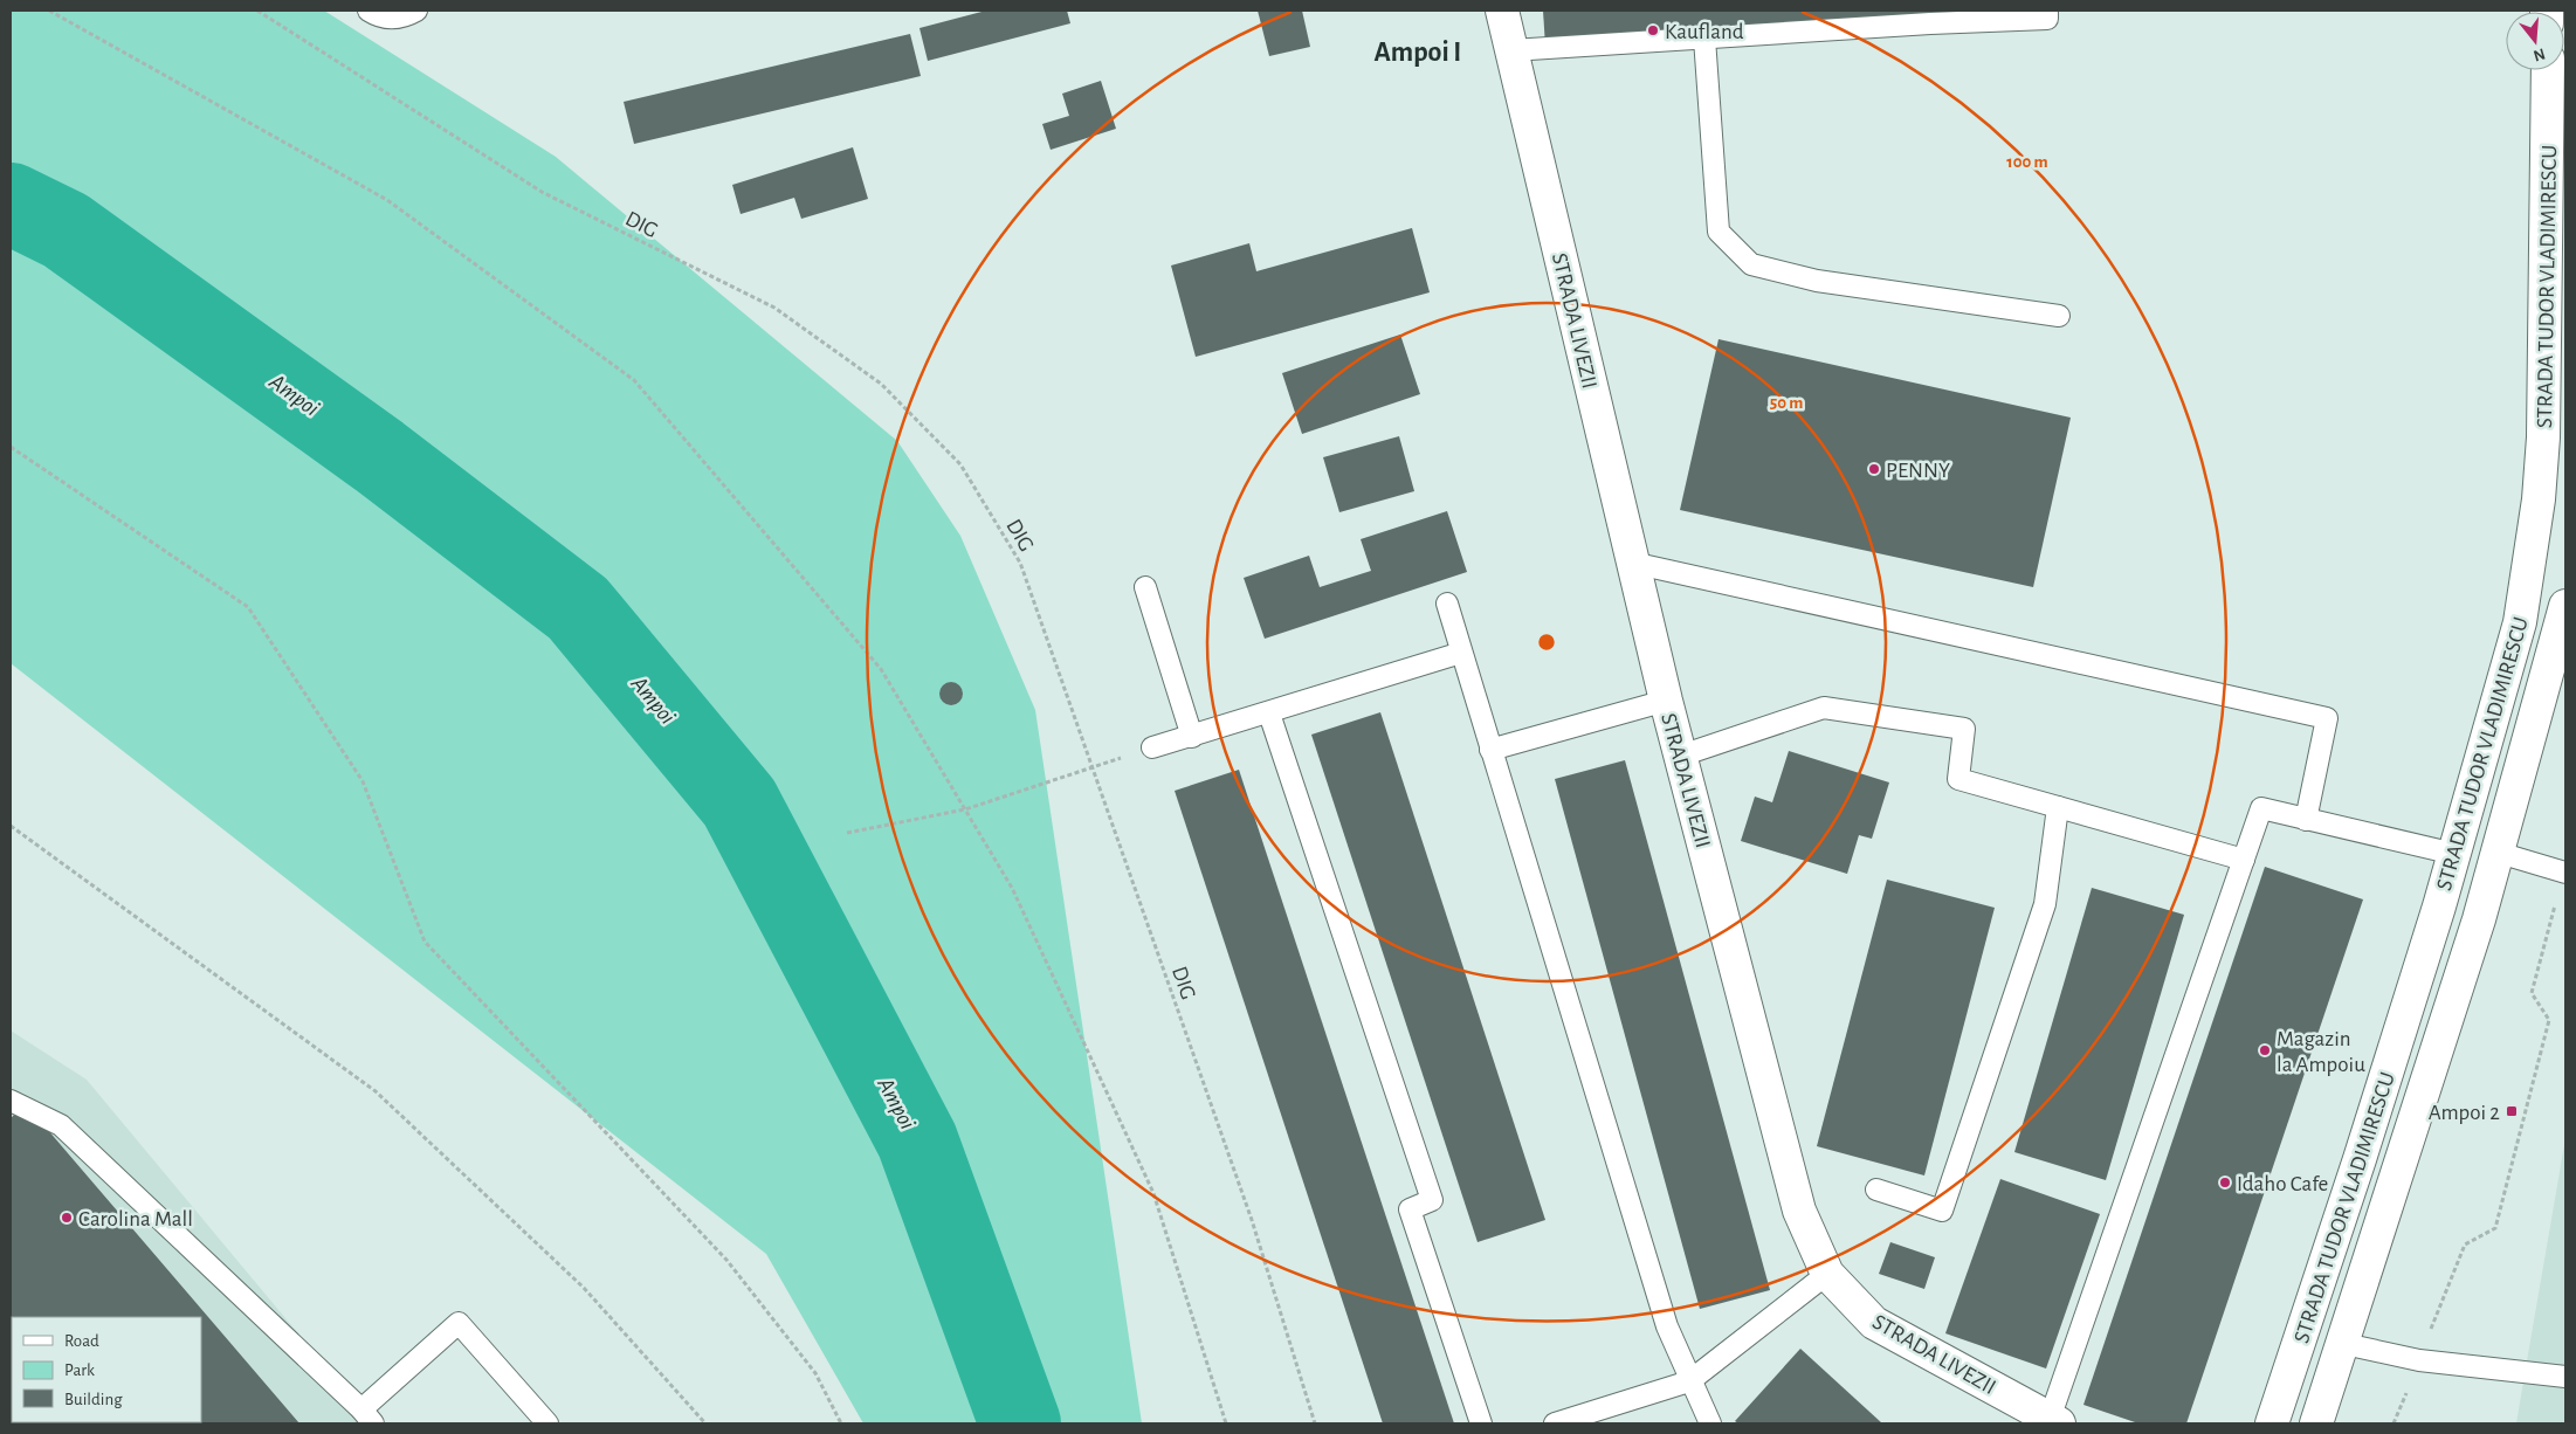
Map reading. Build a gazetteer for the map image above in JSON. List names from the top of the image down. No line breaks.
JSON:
{"streets":{"main road":["STRADA TUDOR VLADIMIRESCU","STRADA LIVEZII"],"path":["DIG"]},"districts":["Ampoi I"],"water":["Ampoi"],"places":{"other":["Kaufland","PENNY","Magazin la Ampoiu","Idaho Cafe","Carolina Mall"],"transit":["Ampoi 2"]},"legend":["Road","Park","Building"],"north":"bottom","rings":["100 m","50 m"]}
